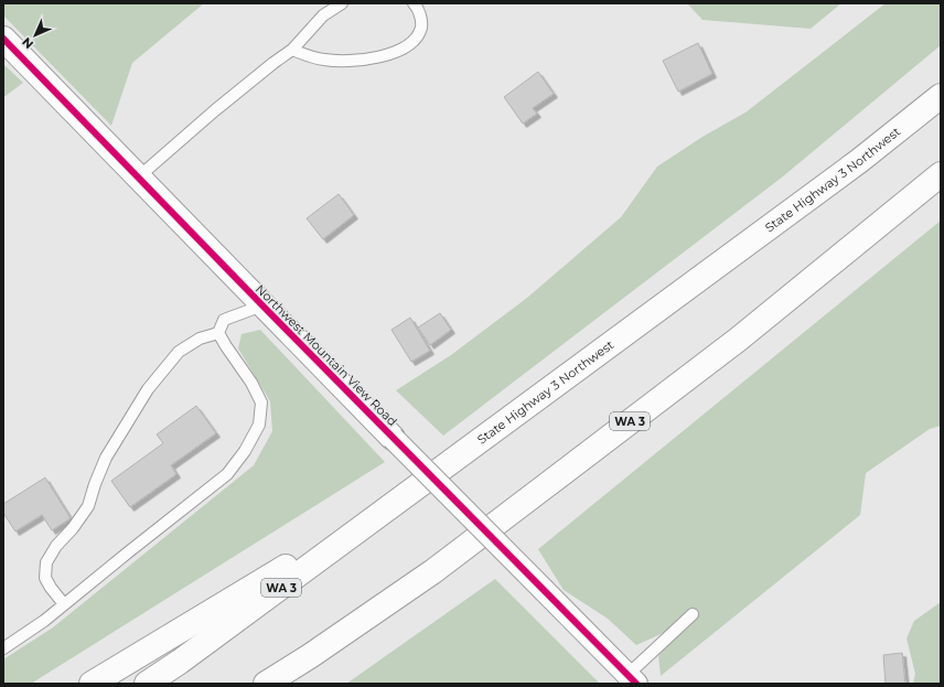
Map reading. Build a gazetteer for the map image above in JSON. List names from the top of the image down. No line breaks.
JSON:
{"streets":{"main road":["State Highway 3 Northwest","Northwest Mountain View Road","WA 3"]},"north":"bottom left"}
